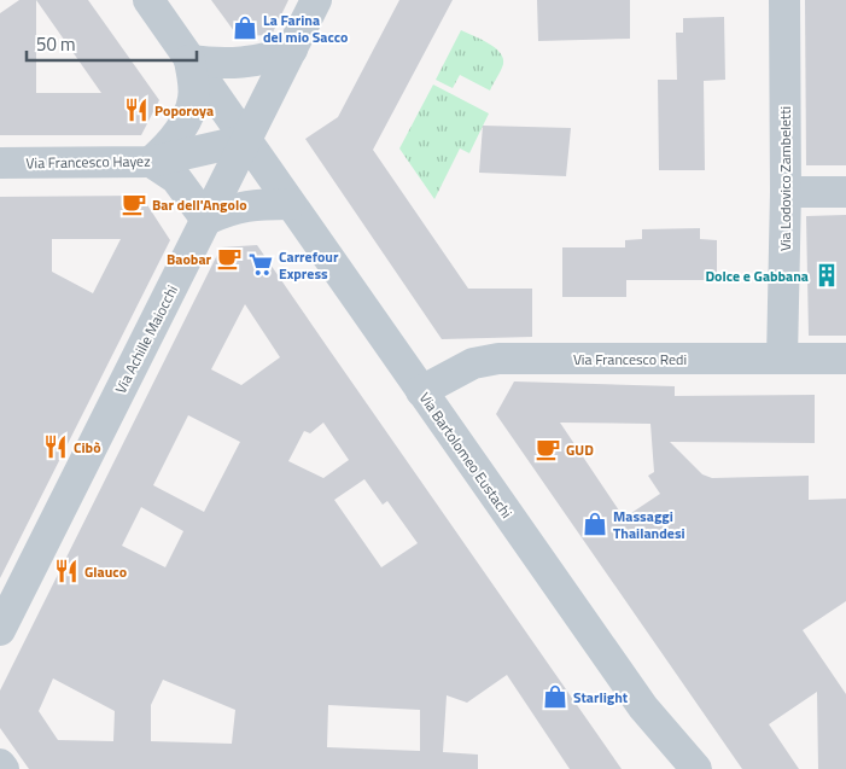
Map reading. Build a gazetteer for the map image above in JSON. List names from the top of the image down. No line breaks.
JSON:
{"streets":{"street":["Via Francesco Hayez","Via Lodovico Zambeletti","Via Achille Maiocchi","Via Francesco Redi","Via Bartolomeo Eustachi"]},"crossings":[["Via Francesco Hayez","Via Achille Maiocchi"],["Via Francesco Hayez","Via Bartolomeo Eustachi"],["Via Lodovico Zambeletti","Via Francesco Redi"],["Via Achille Maiocchi","Via Bartolomeo Eustachi"],["Via Francesco Redi","Via Bartolomeo Eustachi"]],"places":{"shop":["La Farina del mio Sacco","Massaggi Thailandesi","Starlight"],"restaurant":["Poporoya","Cibò","Glauco"],"cafe":["Bar dell'Angolo","Baobar","GUD"],"supermarket":["Carrefour Express"],"building":["Dolce e Gabbana"]},"scale_bar":"50 m"}
